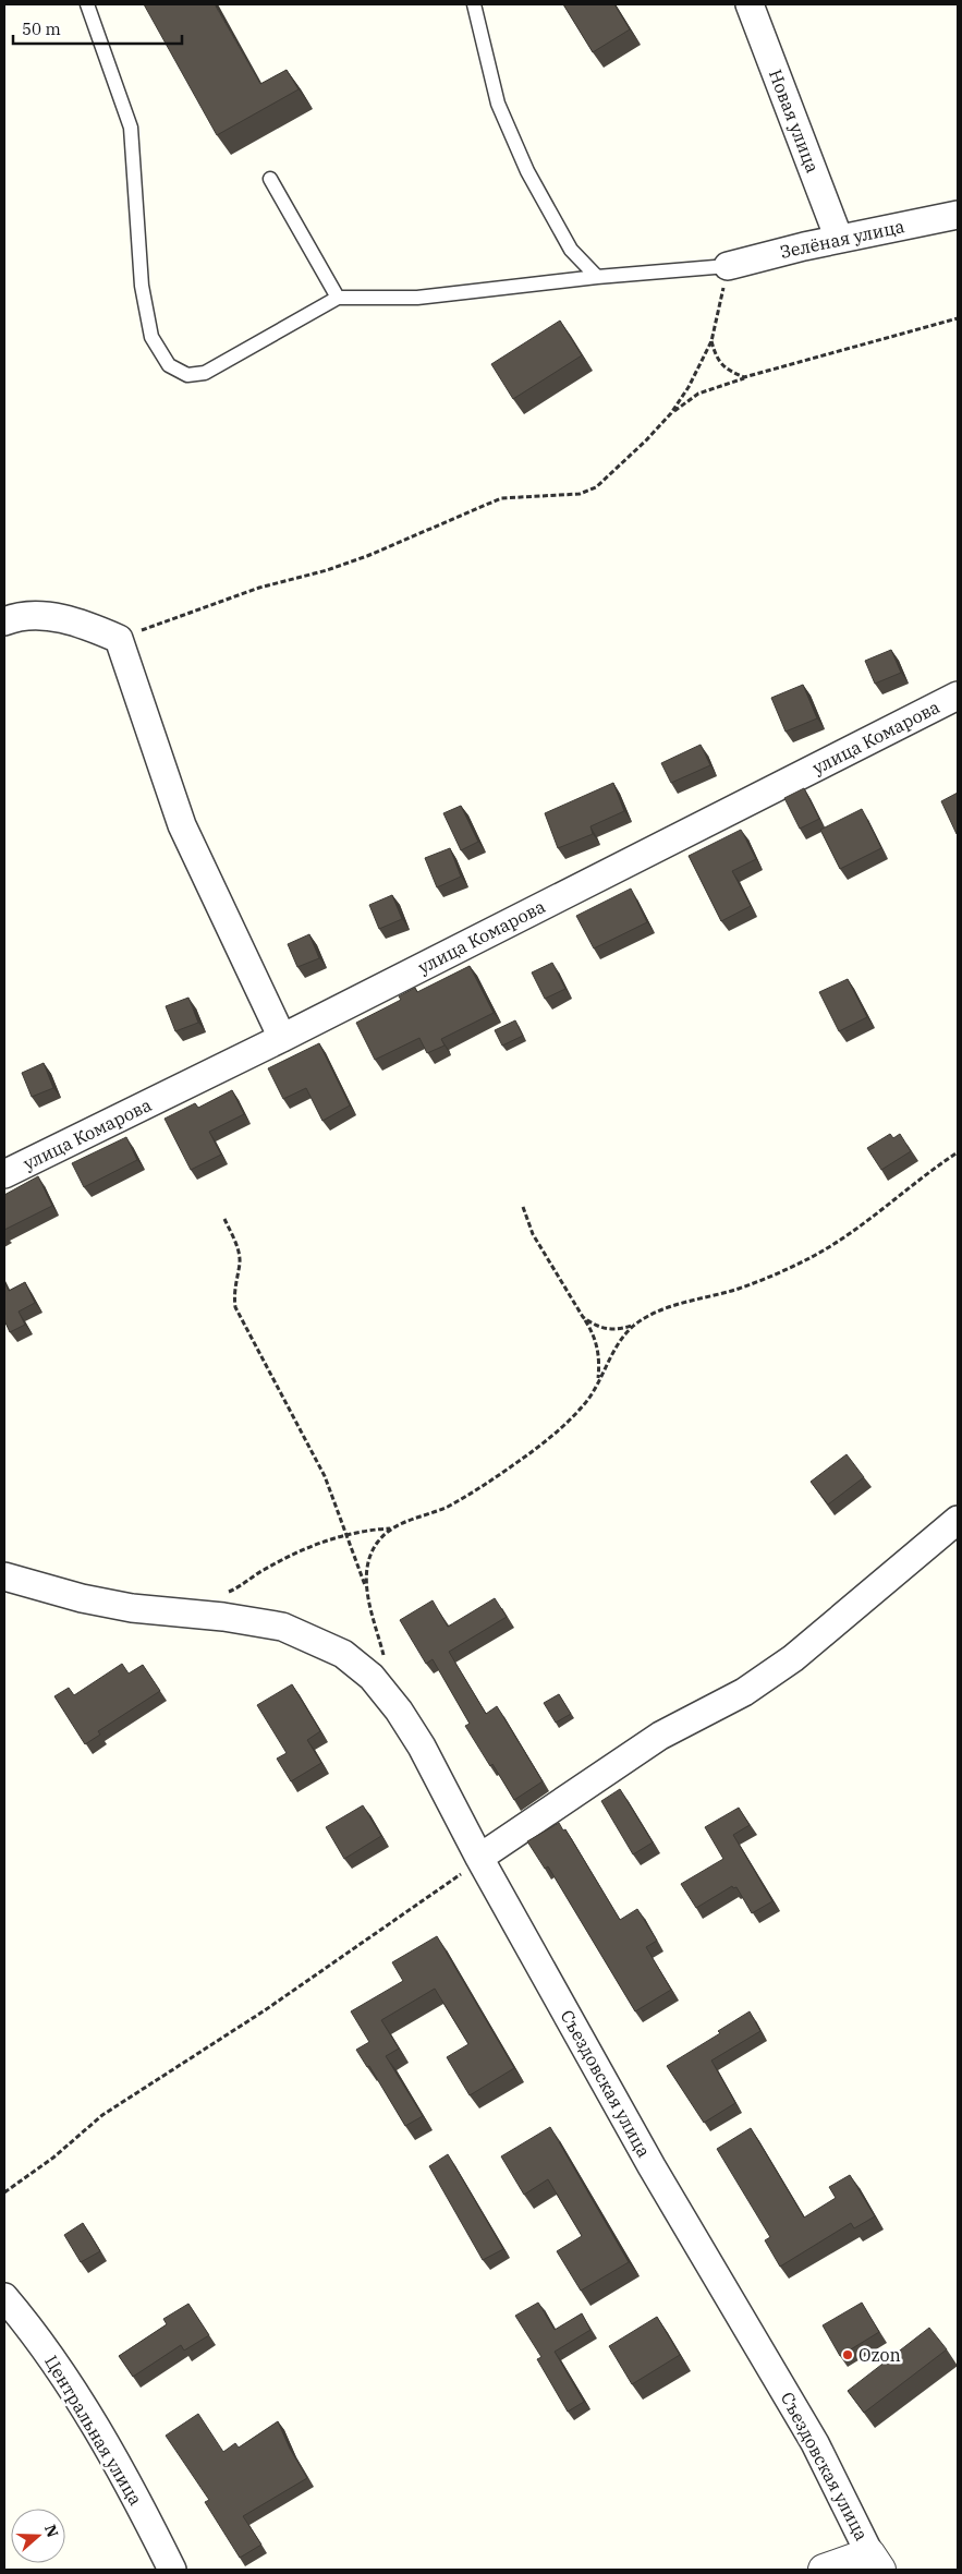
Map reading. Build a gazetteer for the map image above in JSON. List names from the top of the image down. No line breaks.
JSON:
{"streets":{"street":["Новая улица","Зелёная улица","улица Комарова","Съездовская улица","Центральная улица"]},"crossings":[["Новая улица","Зелёная улица"]],"places":["Ozon"],"scale_bar":"50 m","north":"right"}
